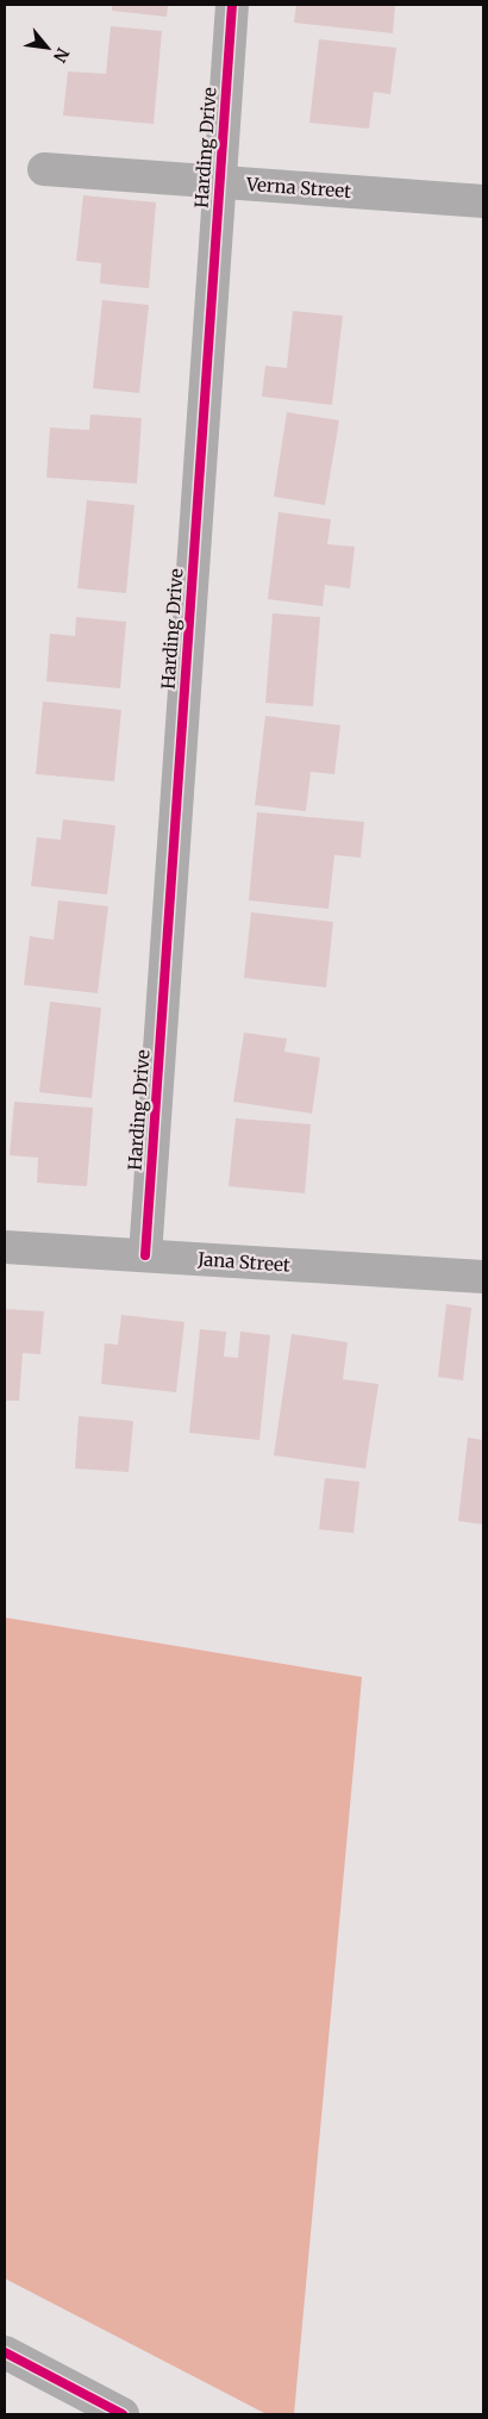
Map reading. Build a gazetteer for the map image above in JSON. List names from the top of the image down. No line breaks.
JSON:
{"streets":{"street":["Harding Drive","Verna Street","Jana Street"]},"crossings":[["Harding Drive","Verna Street"],["Harding Drive","Jana Street"]],"north":"bottom right"}
